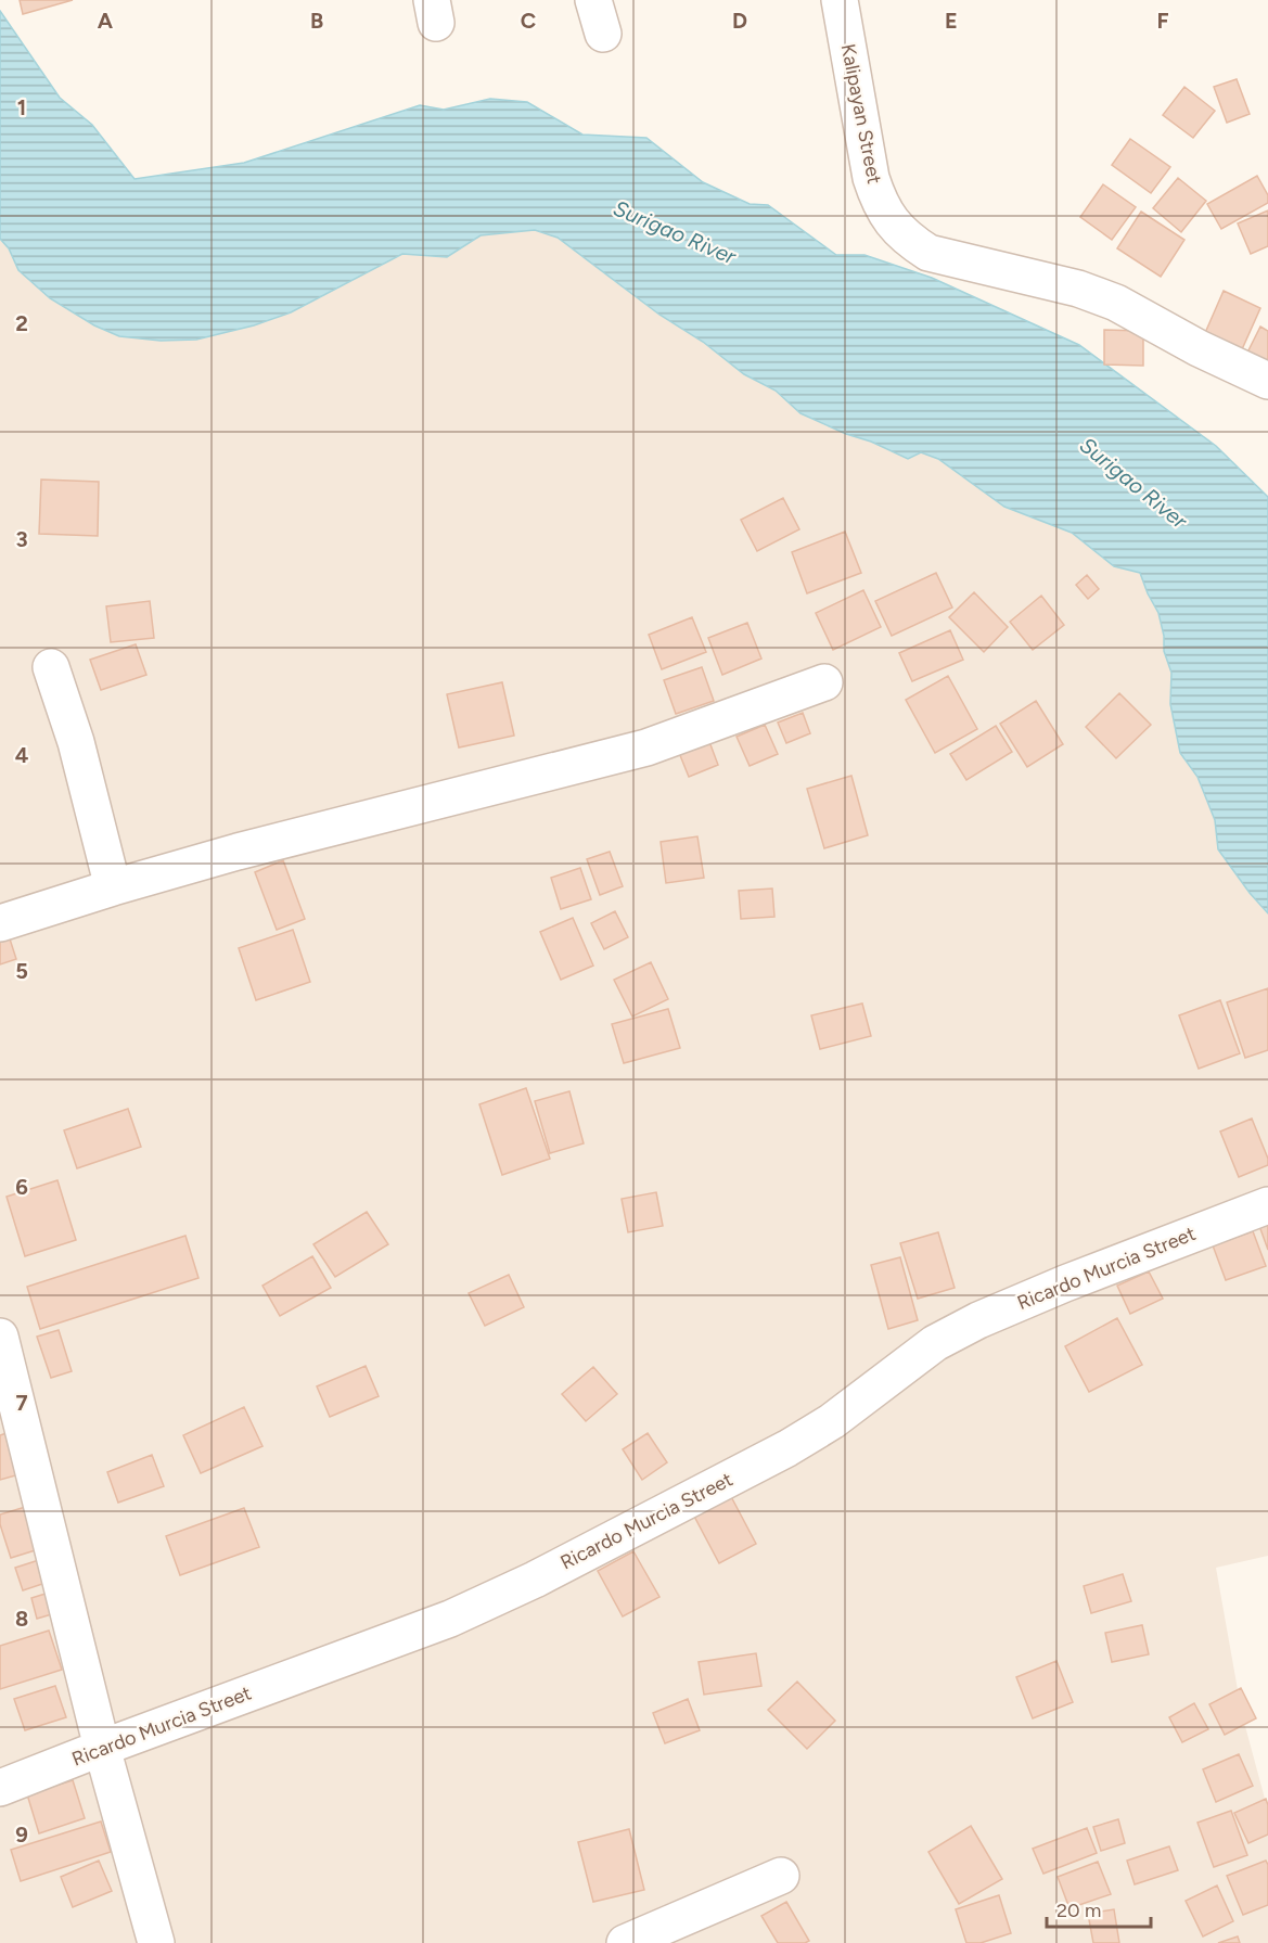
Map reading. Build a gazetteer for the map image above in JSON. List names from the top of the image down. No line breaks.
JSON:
{"streets":{"street":["Kalipayan Street","Ricardo Murcia Street"]},"water":["Surigao River"],"scale_bar":"20 m","grid":{"columns":["A","B","C","D","E","F"],"rows":["1","2","3","4","5","6","7","8","9"]}}
